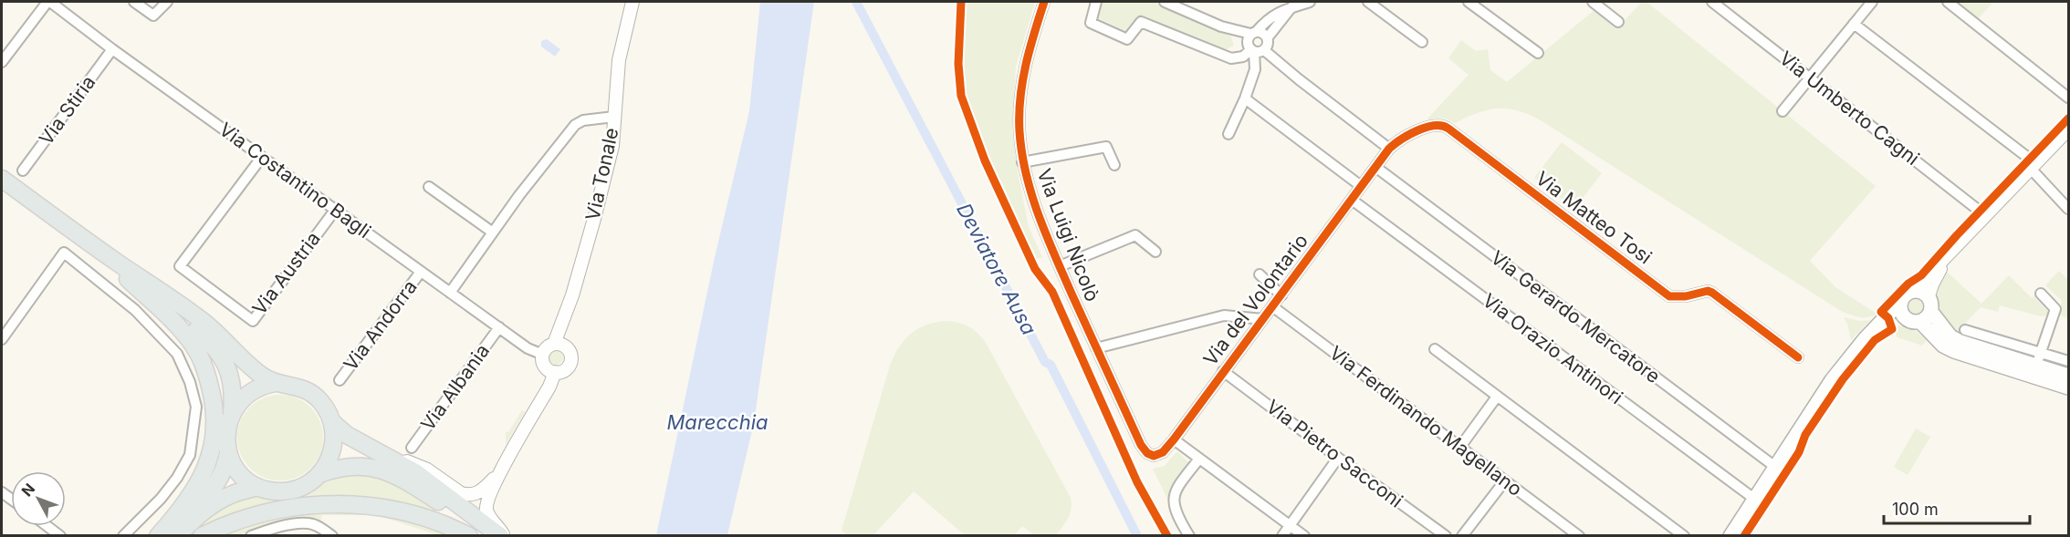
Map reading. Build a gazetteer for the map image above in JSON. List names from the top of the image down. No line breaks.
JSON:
{"streets":{"street":["Via Umberto Cagni","Via Stiria","Via Tonale","Via Costantino Bagli","Via Matteo Tosi","Via Luigi Nicolò","Via Austria","Via del Volontario","Via Gerardo Mercatore","Via Andorra","Via Orazio Antinori","Via Albania","Via Ferdinando Magellano","Via Pietro Sacconi"]},"crossings":[["Via Stiria","Via Costantino Bagli"],["Via Tonale","Via Costantino Bagli"],["Via Costantino Bagli","Via Austria"],["Via Costantino Bagli","Via Andorra"],["Via Costantino Bagli","Via Albania"],["Via Matteo Tosi","Via del Volontario"],["Via Matteo Tosi","Via Gerardo Mercatore"],["Via Luigi Nicolò","Via del Volontario"],["Via del Volontario","Via Gerardo Mercatore"],["Via del Volontario","Via Orazio Antinori"],["Via del Volontario","Via Ferdinando Magellano"],["Via del Volontario","Via Pietro Sacconi"]],"water":["Deviatore Ausa","Marecchia"],"scale_bar":"100 m","north":"top left"}
